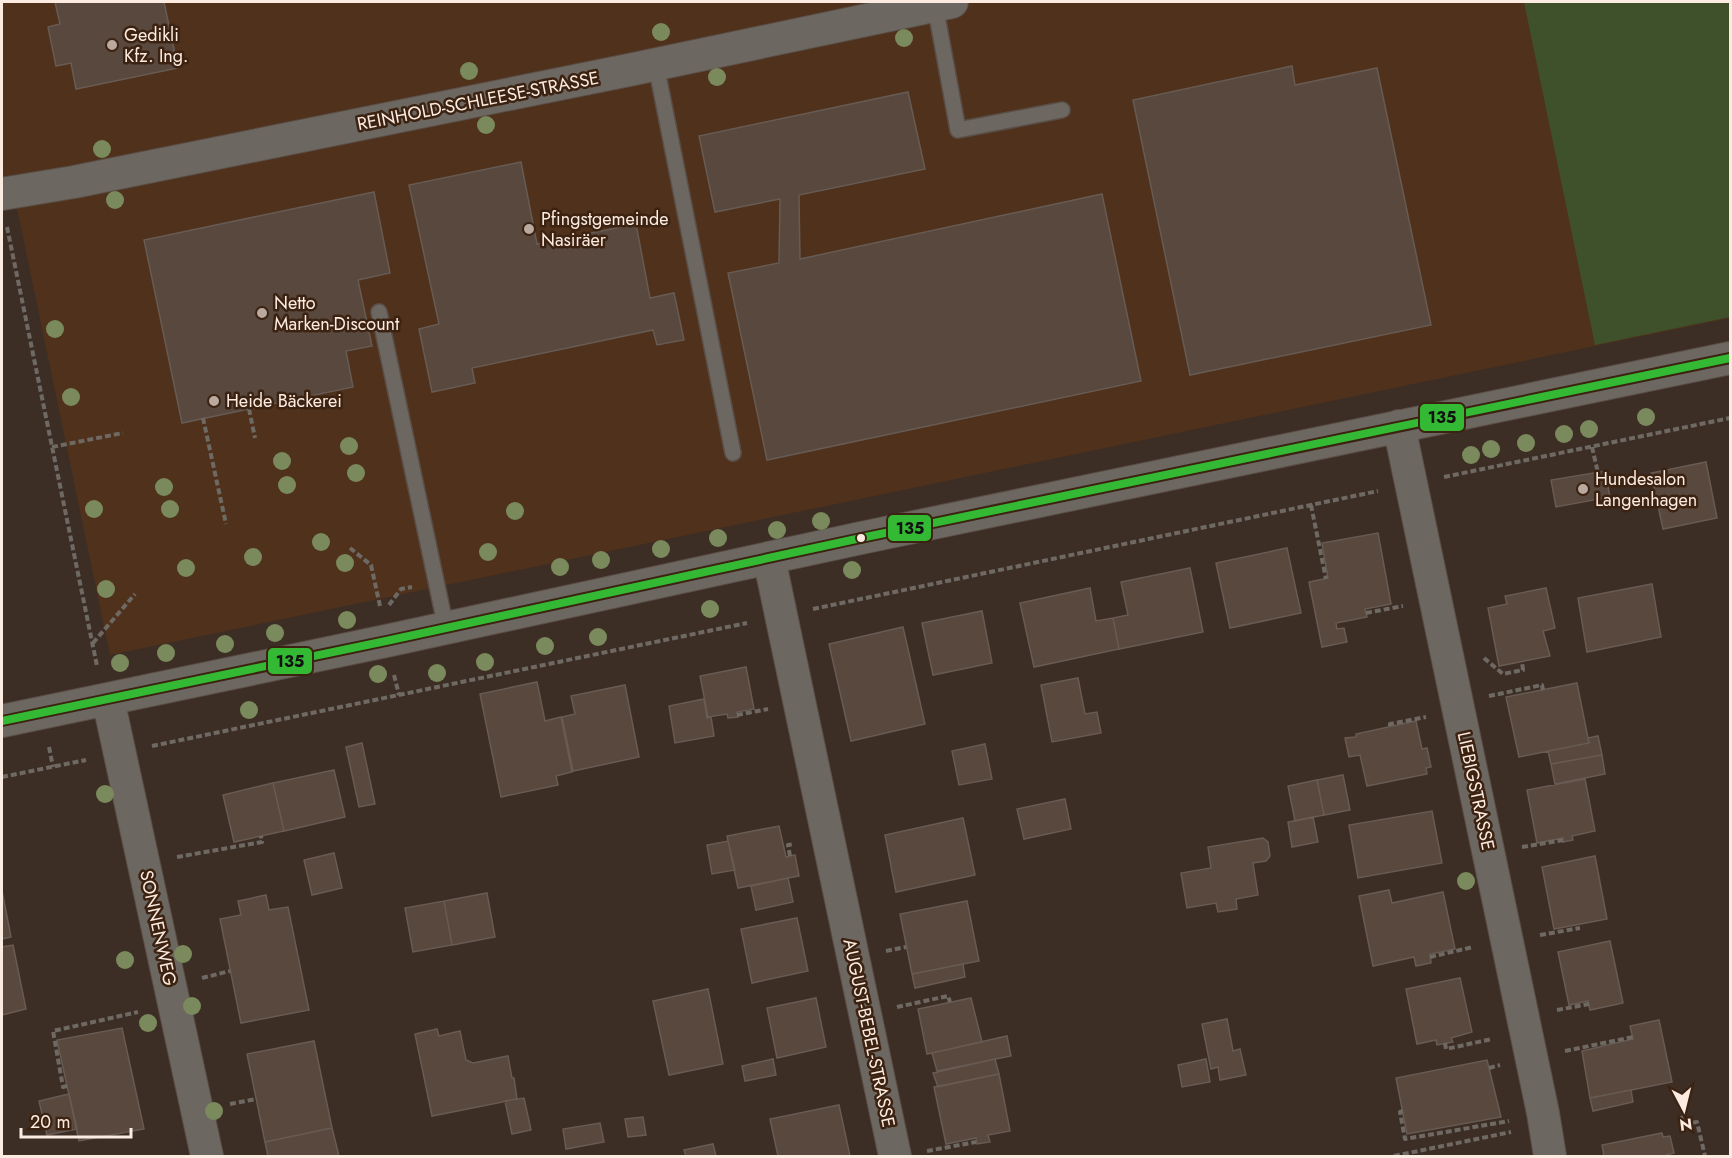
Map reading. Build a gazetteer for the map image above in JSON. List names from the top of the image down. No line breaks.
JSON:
{"streets":{"street":["REINHOLD-SCHLEESE-STRASSE","LIEBIGSTRASSE","SONNENWEG","AUGUST-BEBEL-STRASSE"]},"places":["Gedikli Kfz. Ing.","Pfingstgemeinde Nasiräer","Netto Marken-Discount","Heide Bäckerei","Hundesalon Langenhagen"],"lines":["transit line 135"],"scale_bar":"20 m","north":"bottom"}
